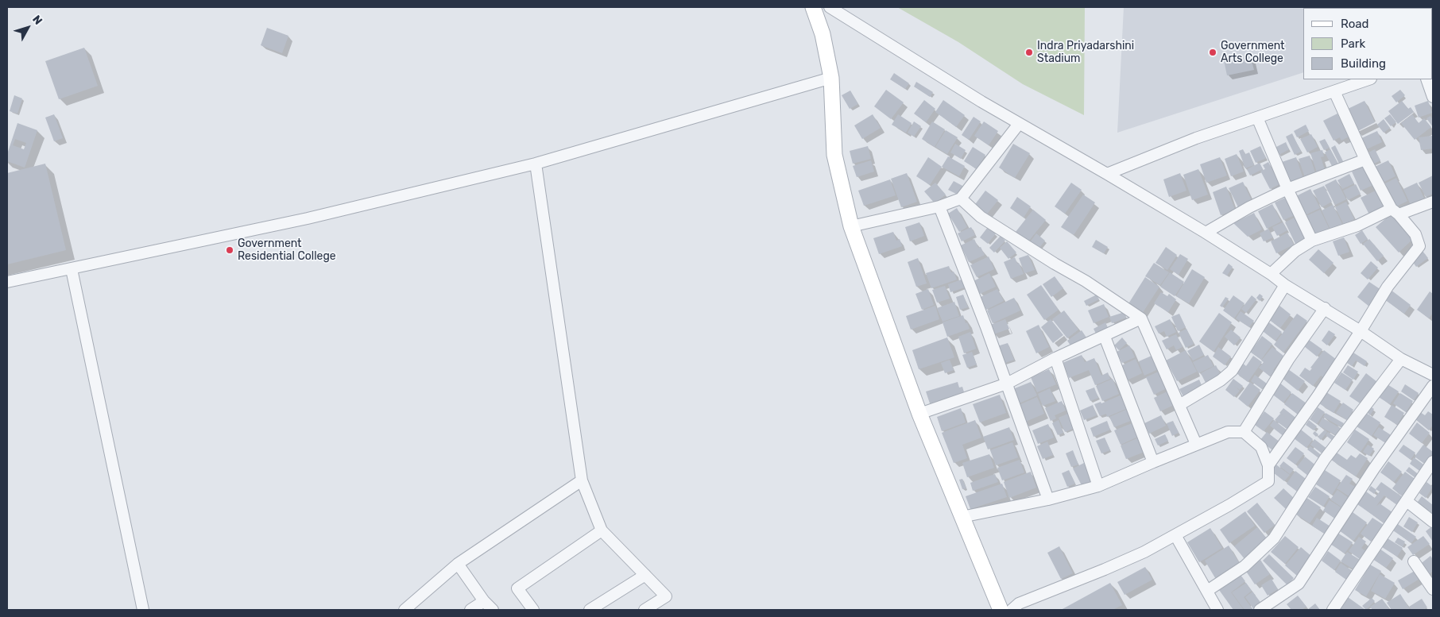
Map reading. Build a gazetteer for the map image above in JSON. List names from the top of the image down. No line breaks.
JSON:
{"places":["Indra Priyadarshini Stadium","Government Arts College","Government Residential College"],"legend":["Road","Park","Building"],"north":"top right"}
